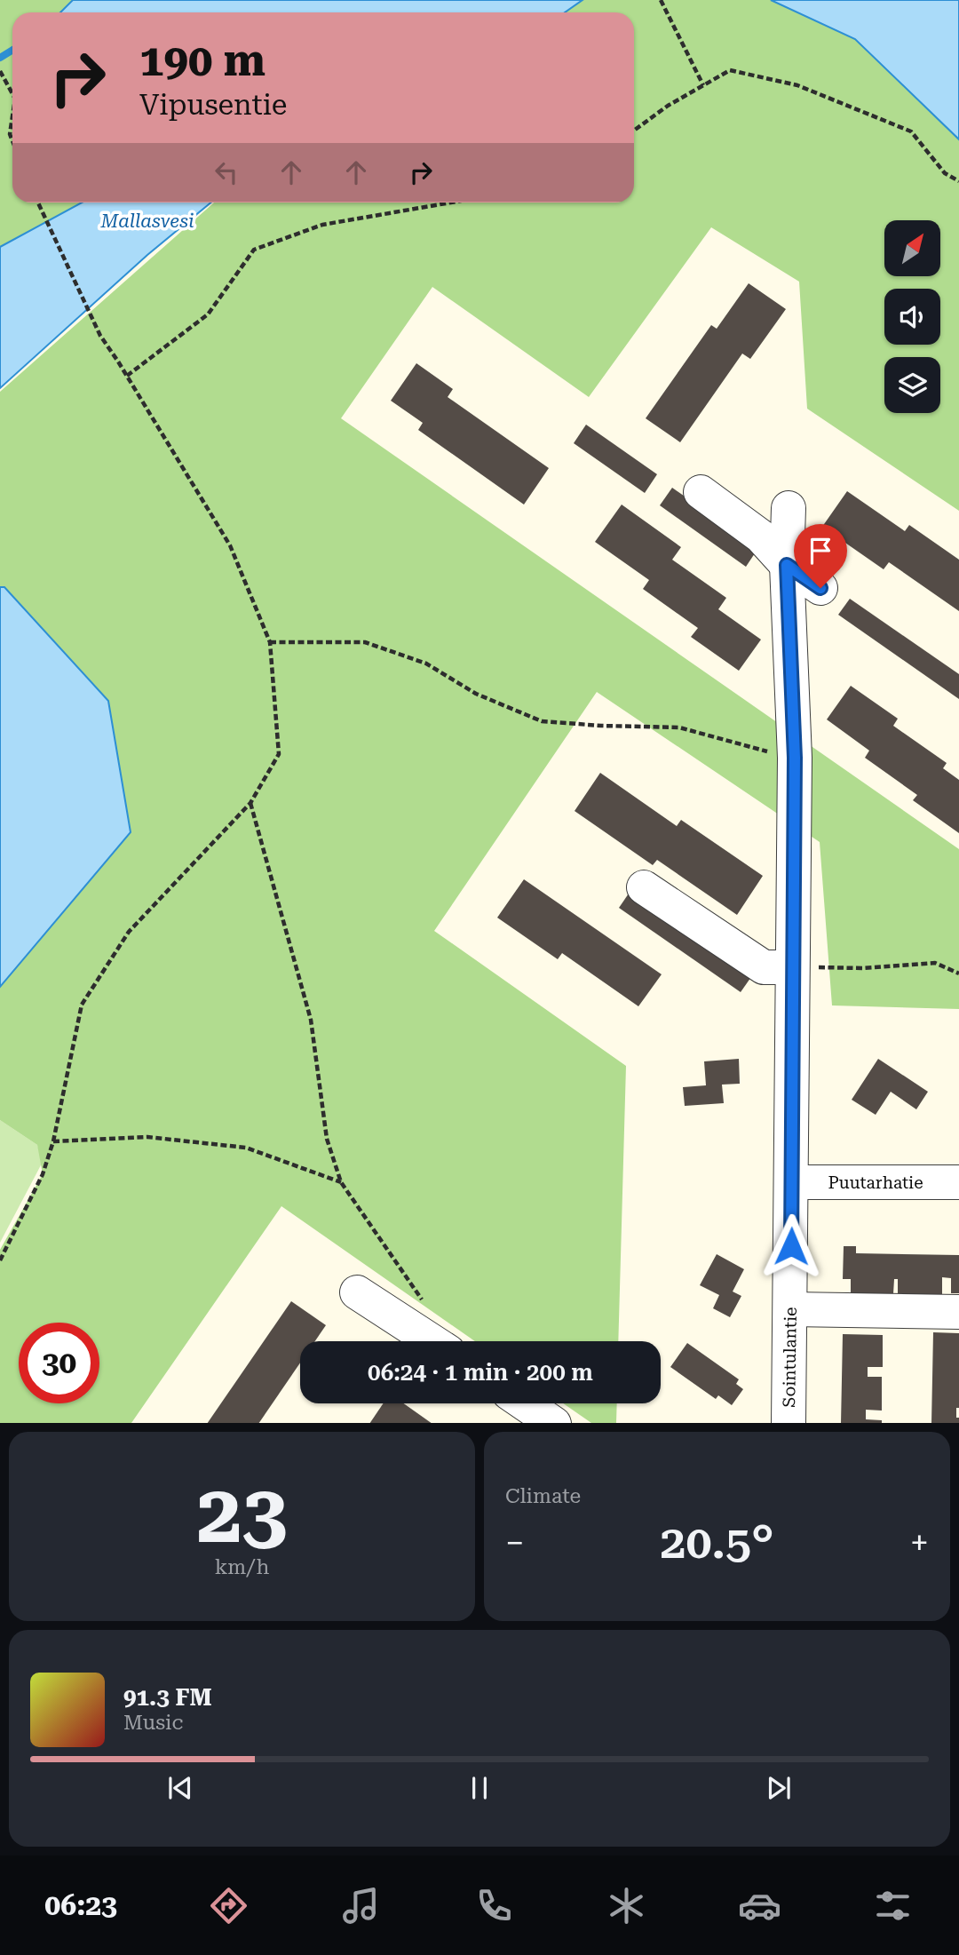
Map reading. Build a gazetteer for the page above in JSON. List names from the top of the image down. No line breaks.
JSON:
{"streets":{"street":["Puutarhatie","Sointulantie"]},"crossings":[["Puutarhatie","Sointulantie"]],"water":["Mallasvesi"],"north":"top right","page":{"turn":["190 m","Vipusentie"],"limit":"30","trip":"06:24 · 1 min · 200 m","tile":[["23","km/h"],"Climate"],"heat":["−","20.5°","+"],"song":["91.3 FM","Music"],"tabs":"06:23"}}
